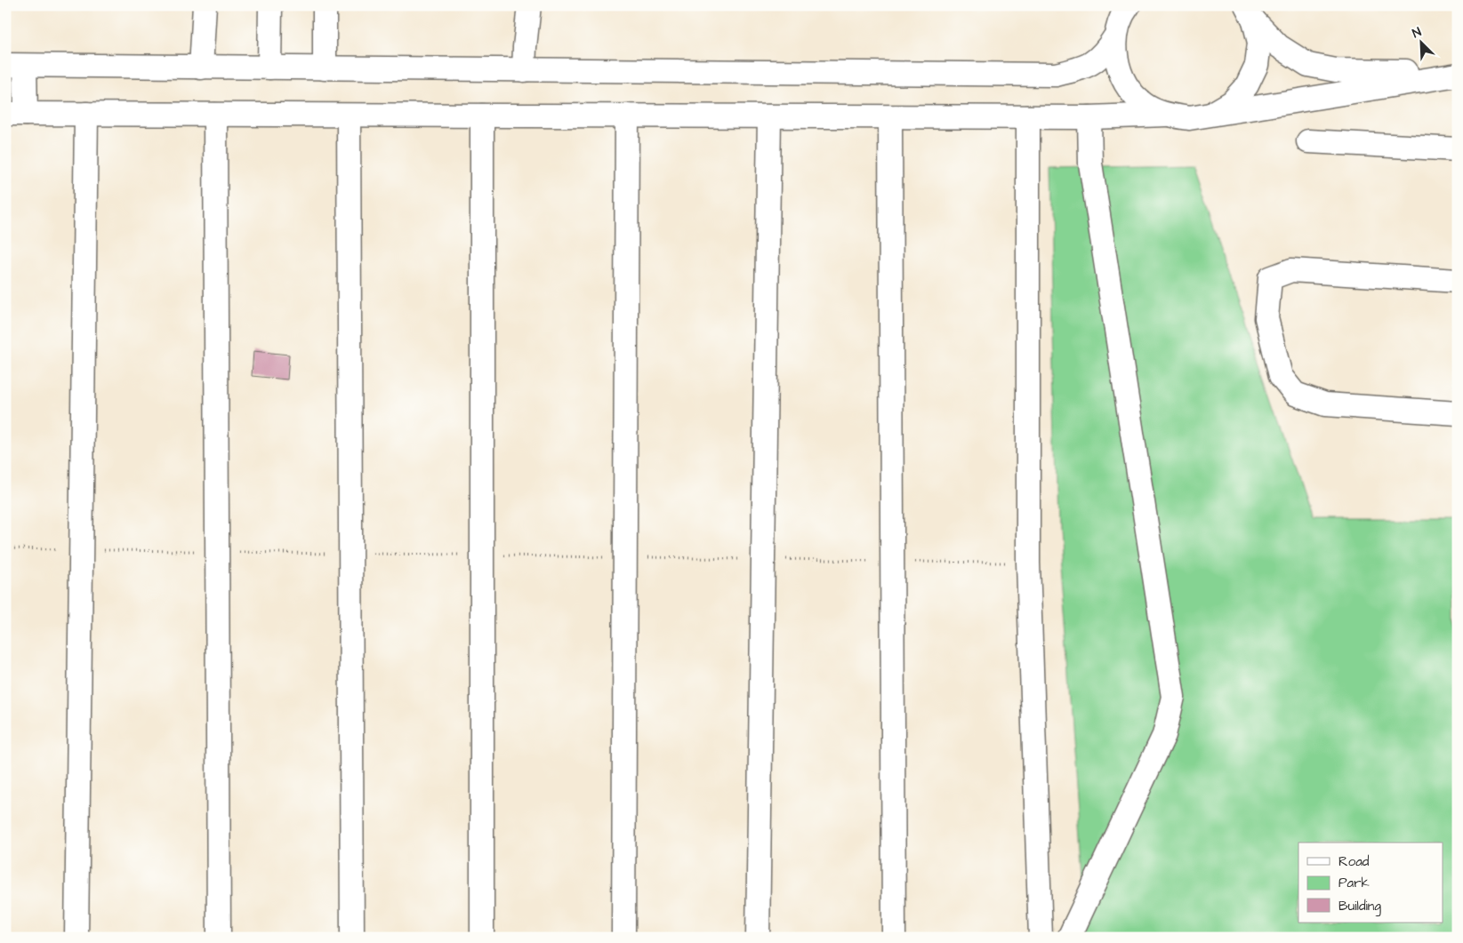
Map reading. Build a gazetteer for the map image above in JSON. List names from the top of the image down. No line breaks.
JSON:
{"legend":["Road","Park","Building"],"north":"top left"}
